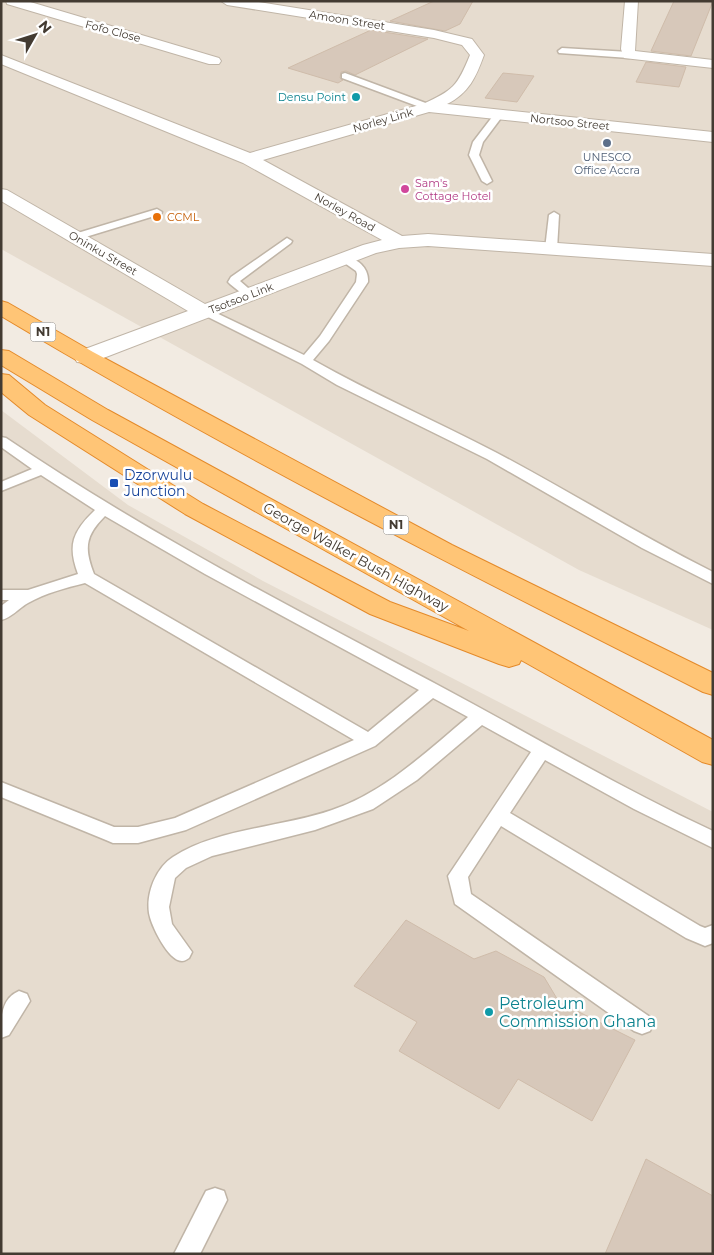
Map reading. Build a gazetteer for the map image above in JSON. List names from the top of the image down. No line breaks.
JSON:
{"streets":{"highway":["N1","George Walker Bush Highway"],"street":["Amoon Street","Fofo Close","Norley Link","Nortsoo Street","Norley Road","Oninku Street","Tsotsoo Link"]},"crossings":[["Amoon Street","Norley Link"],["Norley Link","Nortsoo Street"],["Norley Link","Norley Road"],["Norley Road","Tsotsoo Link"],["Oninku Street","Tsotsoo Link"],["Tsotsoo Link","N1"]],"places":{"other":["Densu Point","UNESCO Office Accra","Sam's Cottage Hotel","CCML","Petroleum Commission Ghana"],"transit":["Dzorwulu Junction"]},"north":"top right"}
